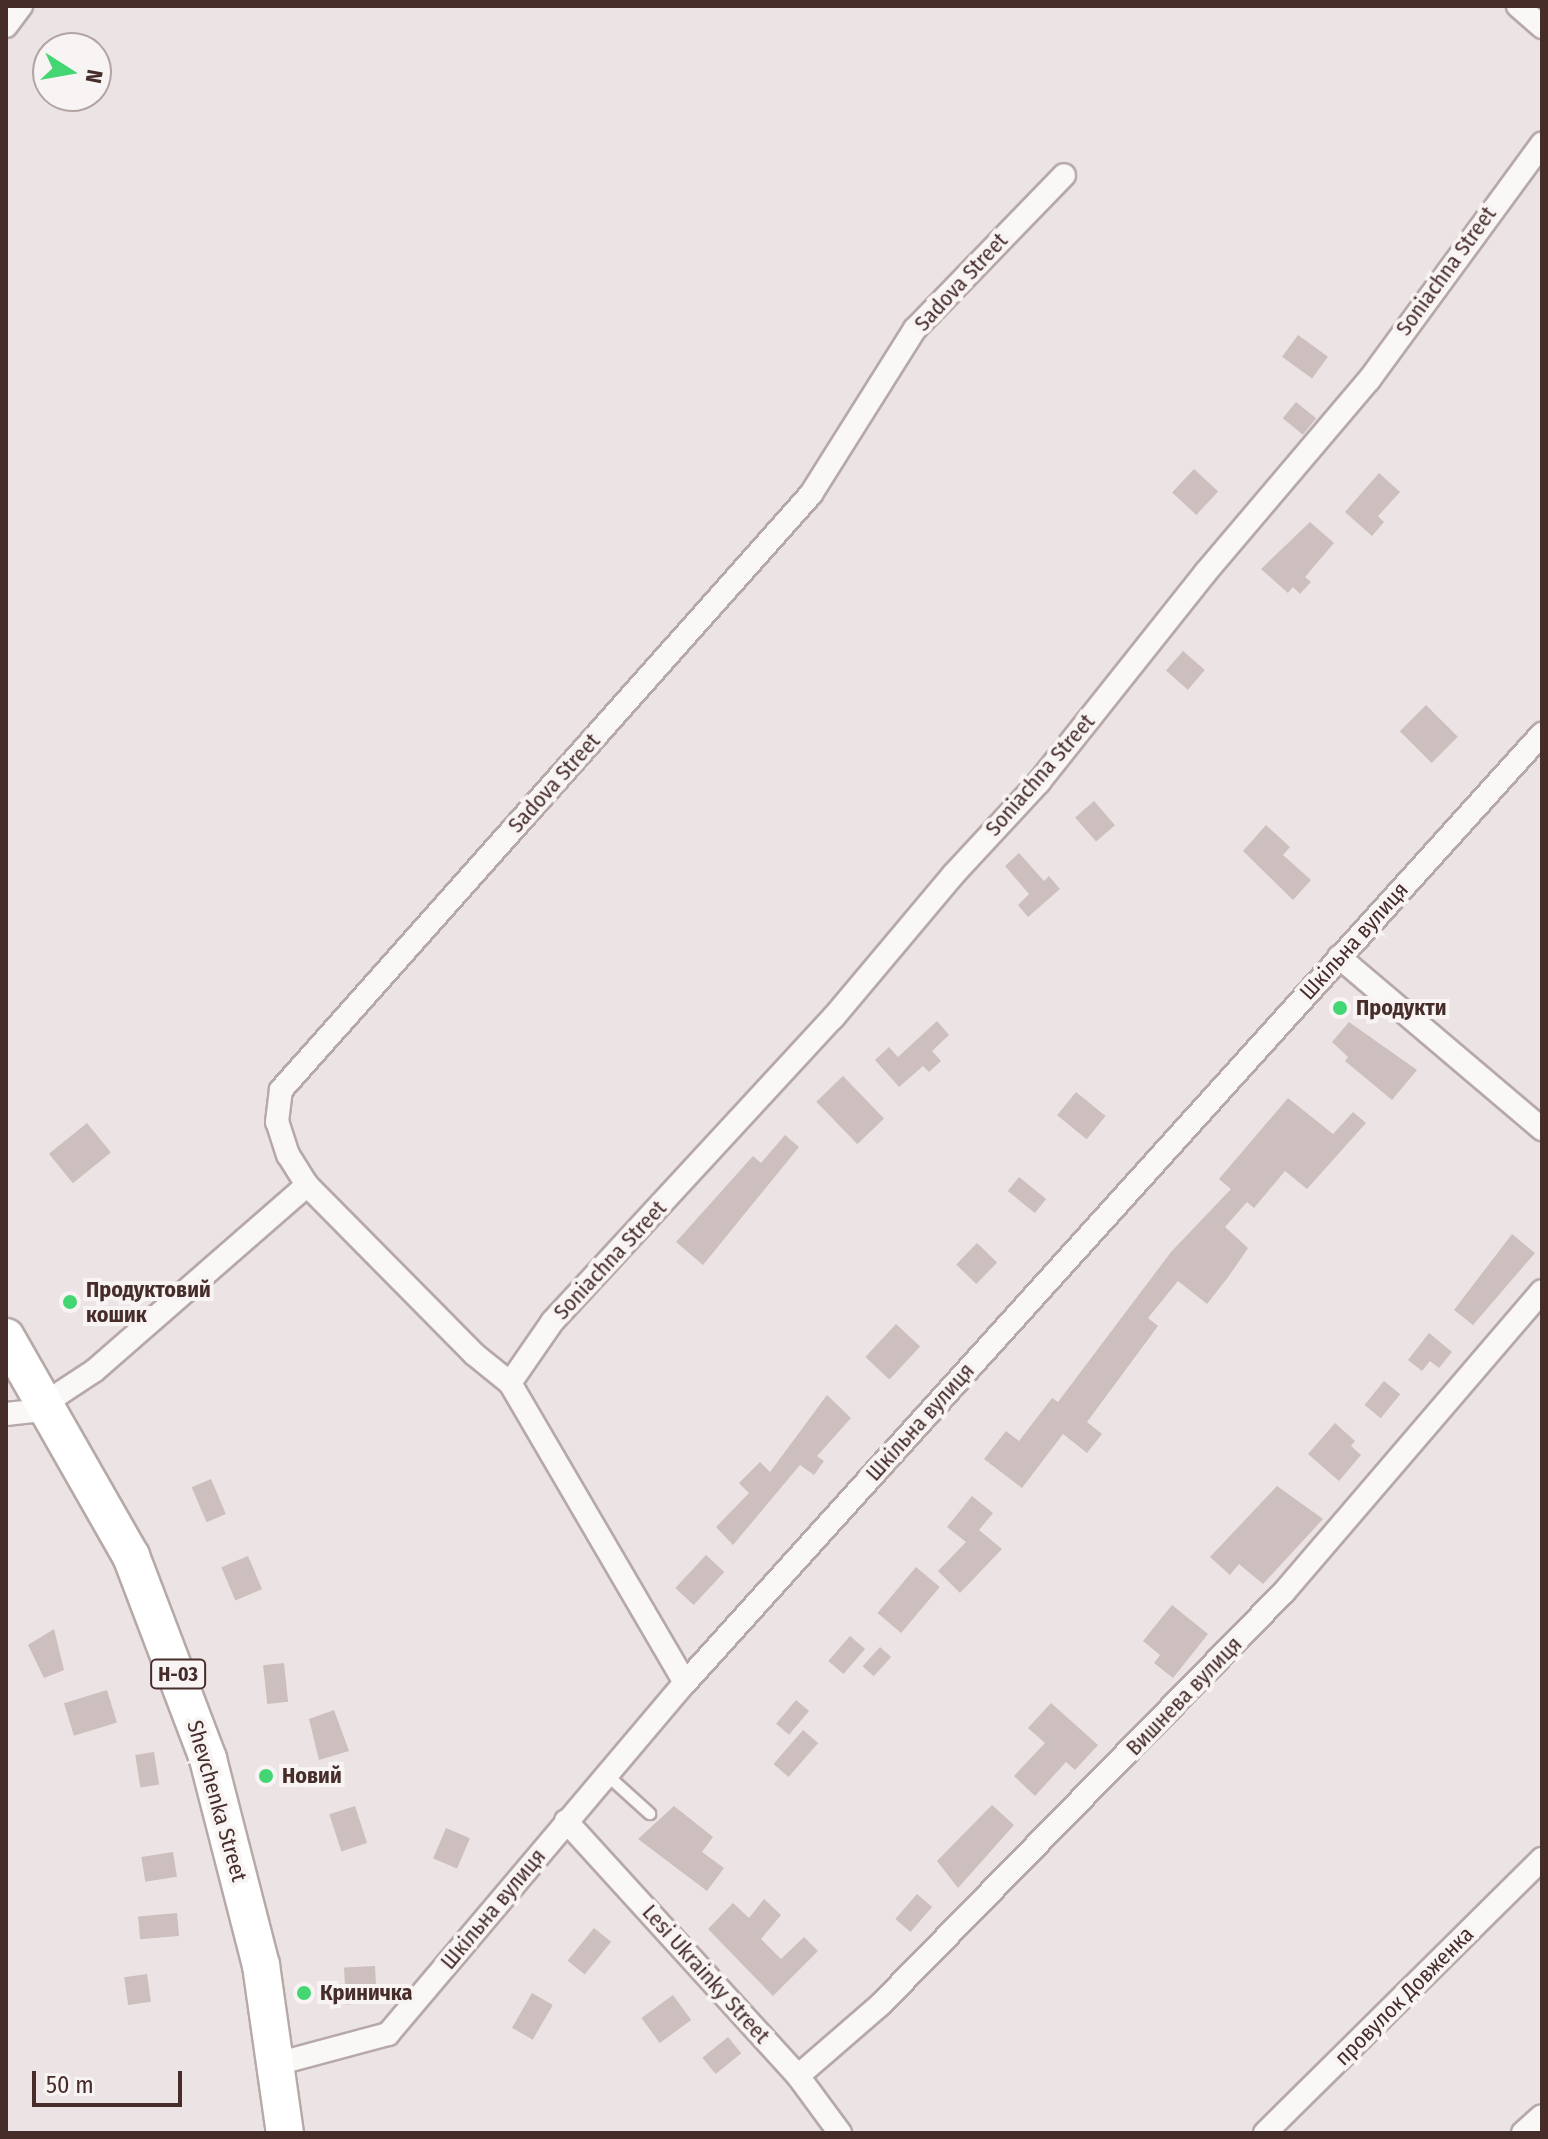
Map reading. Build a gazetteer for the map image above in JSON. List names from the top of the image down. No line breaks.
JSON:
{"streets":{"main road":["Н-03","Shevchenka Street"],"street":["Soniachna Street","Sadova Street","Шкільна вулиця","Вишнева вулиця","Lesi Ukrainky Street","провулок Довженка"]},"crossings":[["Soniachna Street","Sadova Street"],["Шкільна вулиця","Shevchenka Street"],["Шкільна вулиця","Lesi Ukrainky Street"],["Н-03","Shevchenka Street"],["Вишнева вулиця","Lesi Ukrainky Street"]],"places":["Продукти","Продуктовий кошик","Новий","Криничка"],"scale_bar":"50 m","north":"right"}
